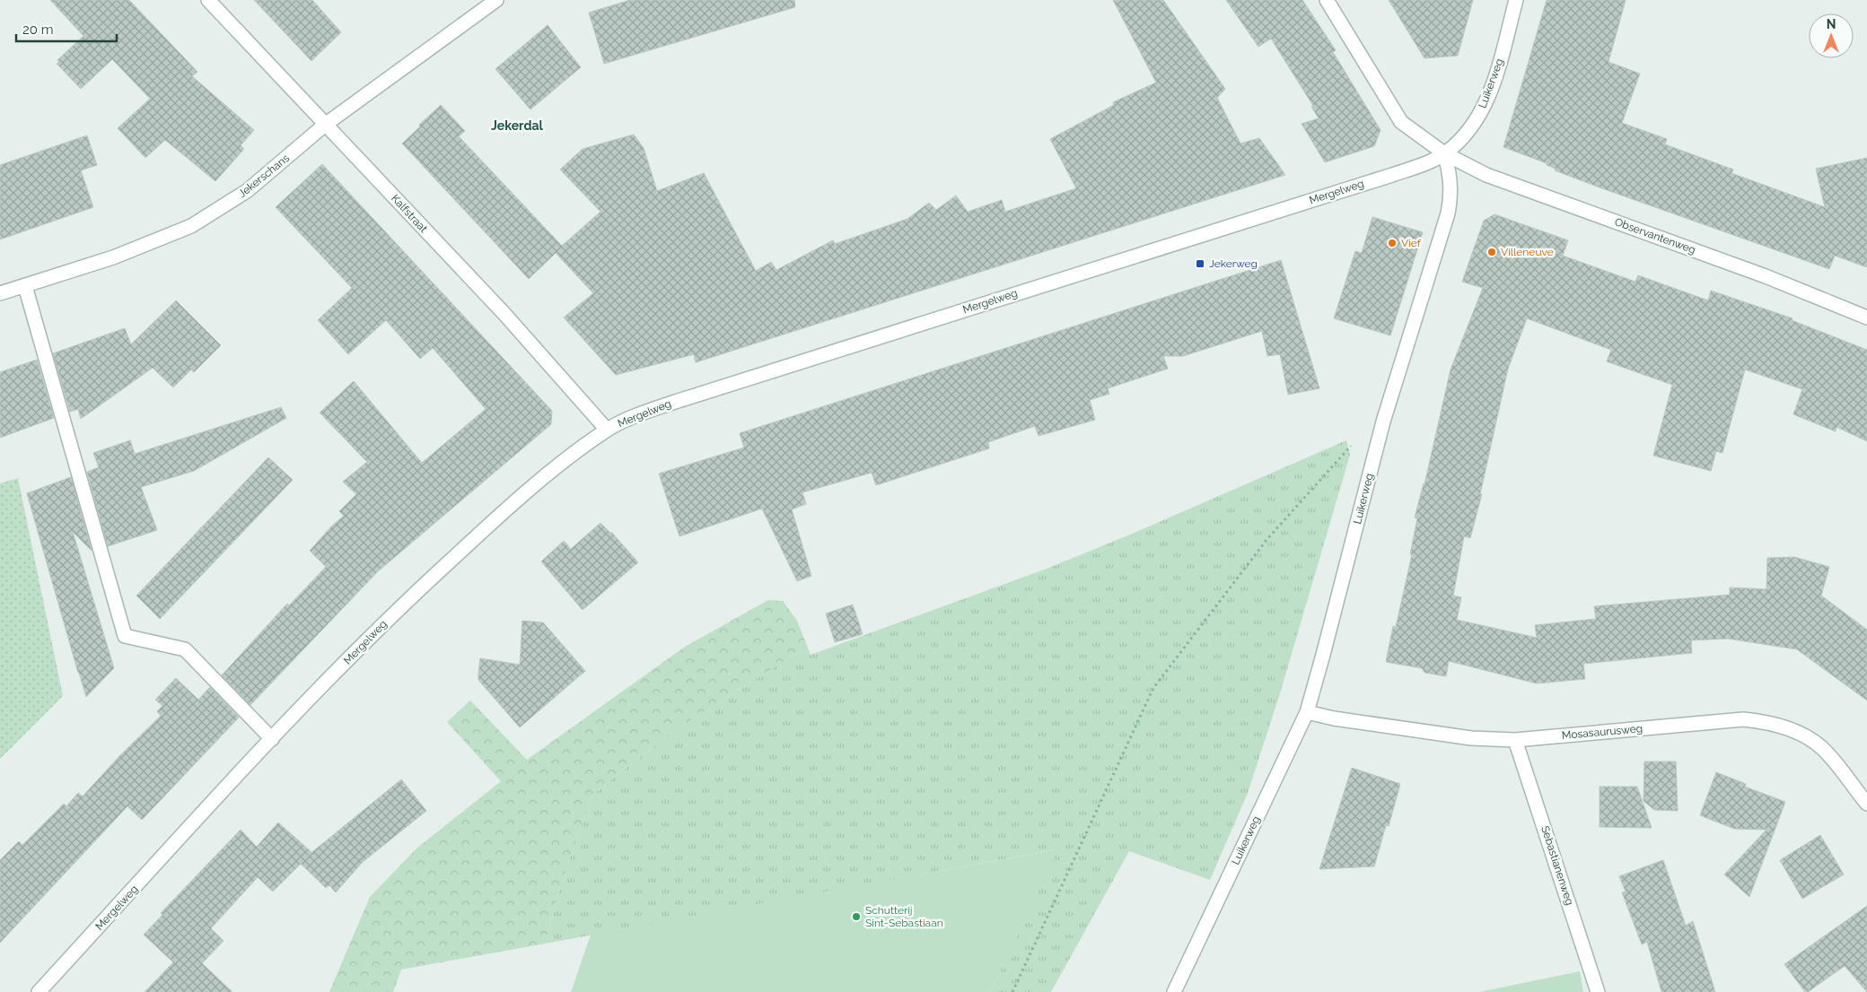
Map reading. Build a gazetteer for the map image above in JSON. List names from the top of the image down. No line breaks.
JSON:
{"streets":{"street":["Luikerweg","Jekerschans","Mergelweg","Kalfstraat","Observantenweg","Mosasaurusweg","Sebastianenweg"]},"crossings":[["Luikerweg","Mergelweg"],["Luikerweg","Observantenweg"],["Luikerweg","Mosasaurusweg"],["Jekerschans","Kalfstraat"],["Mergelweg","Kalfstraat"],["Mergelweg","Observantenweg"],["Mosasaurusweg","Sebastianenweg"]],"districts":["Jekerdal"],"places":{"other":["Vief","Villeneuve","Schutterij Sint-Sebastiaan"],"transit":["Jekerweg"]},"scale_bar":"20 m","north":"top"}
